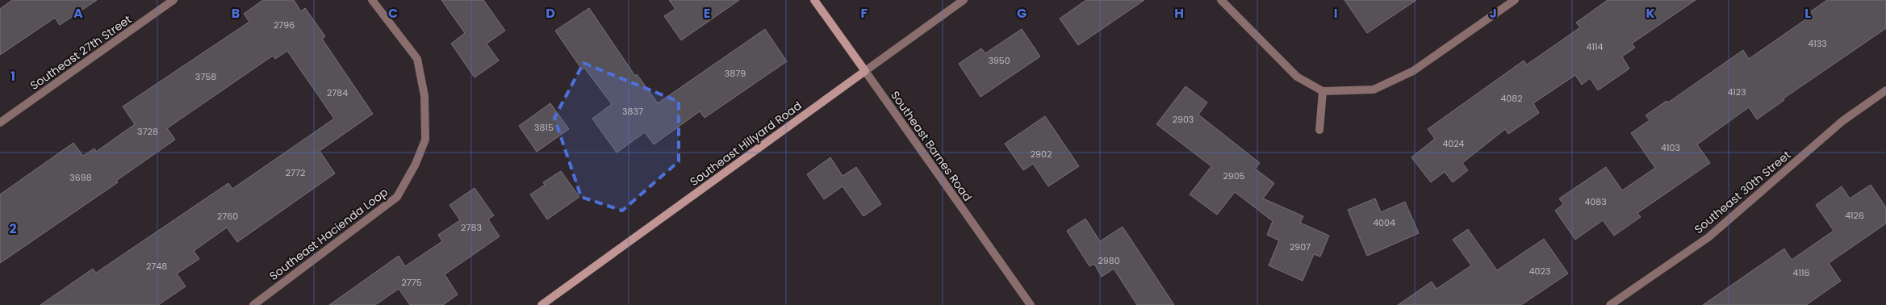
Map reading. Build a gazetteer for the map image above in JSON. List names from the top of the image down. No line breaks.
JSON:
{"streets":{"street":["Southeast 27th Street","Southeast Hillyard Road","Southeast Barnes Road","Southeast 30th Street","Southeast Hacienda Loop"]},"crossings":[["Southeast Hillyard Road","Southeast Barnes Road"]],"house_numbers":["2796","4133","4114","3950","3879","3758","4123","2784","4082","3837","2903","3815","3728","4024","4103","2902","2772","2905","3698","4083","4126","2760","4004","2783","2907","2980","2748","4023","4116","2775"],"grid":{"columns":["A","B","C","D","E","F","G","H","I","J","K","L"],"rows":["1","2"]}}
